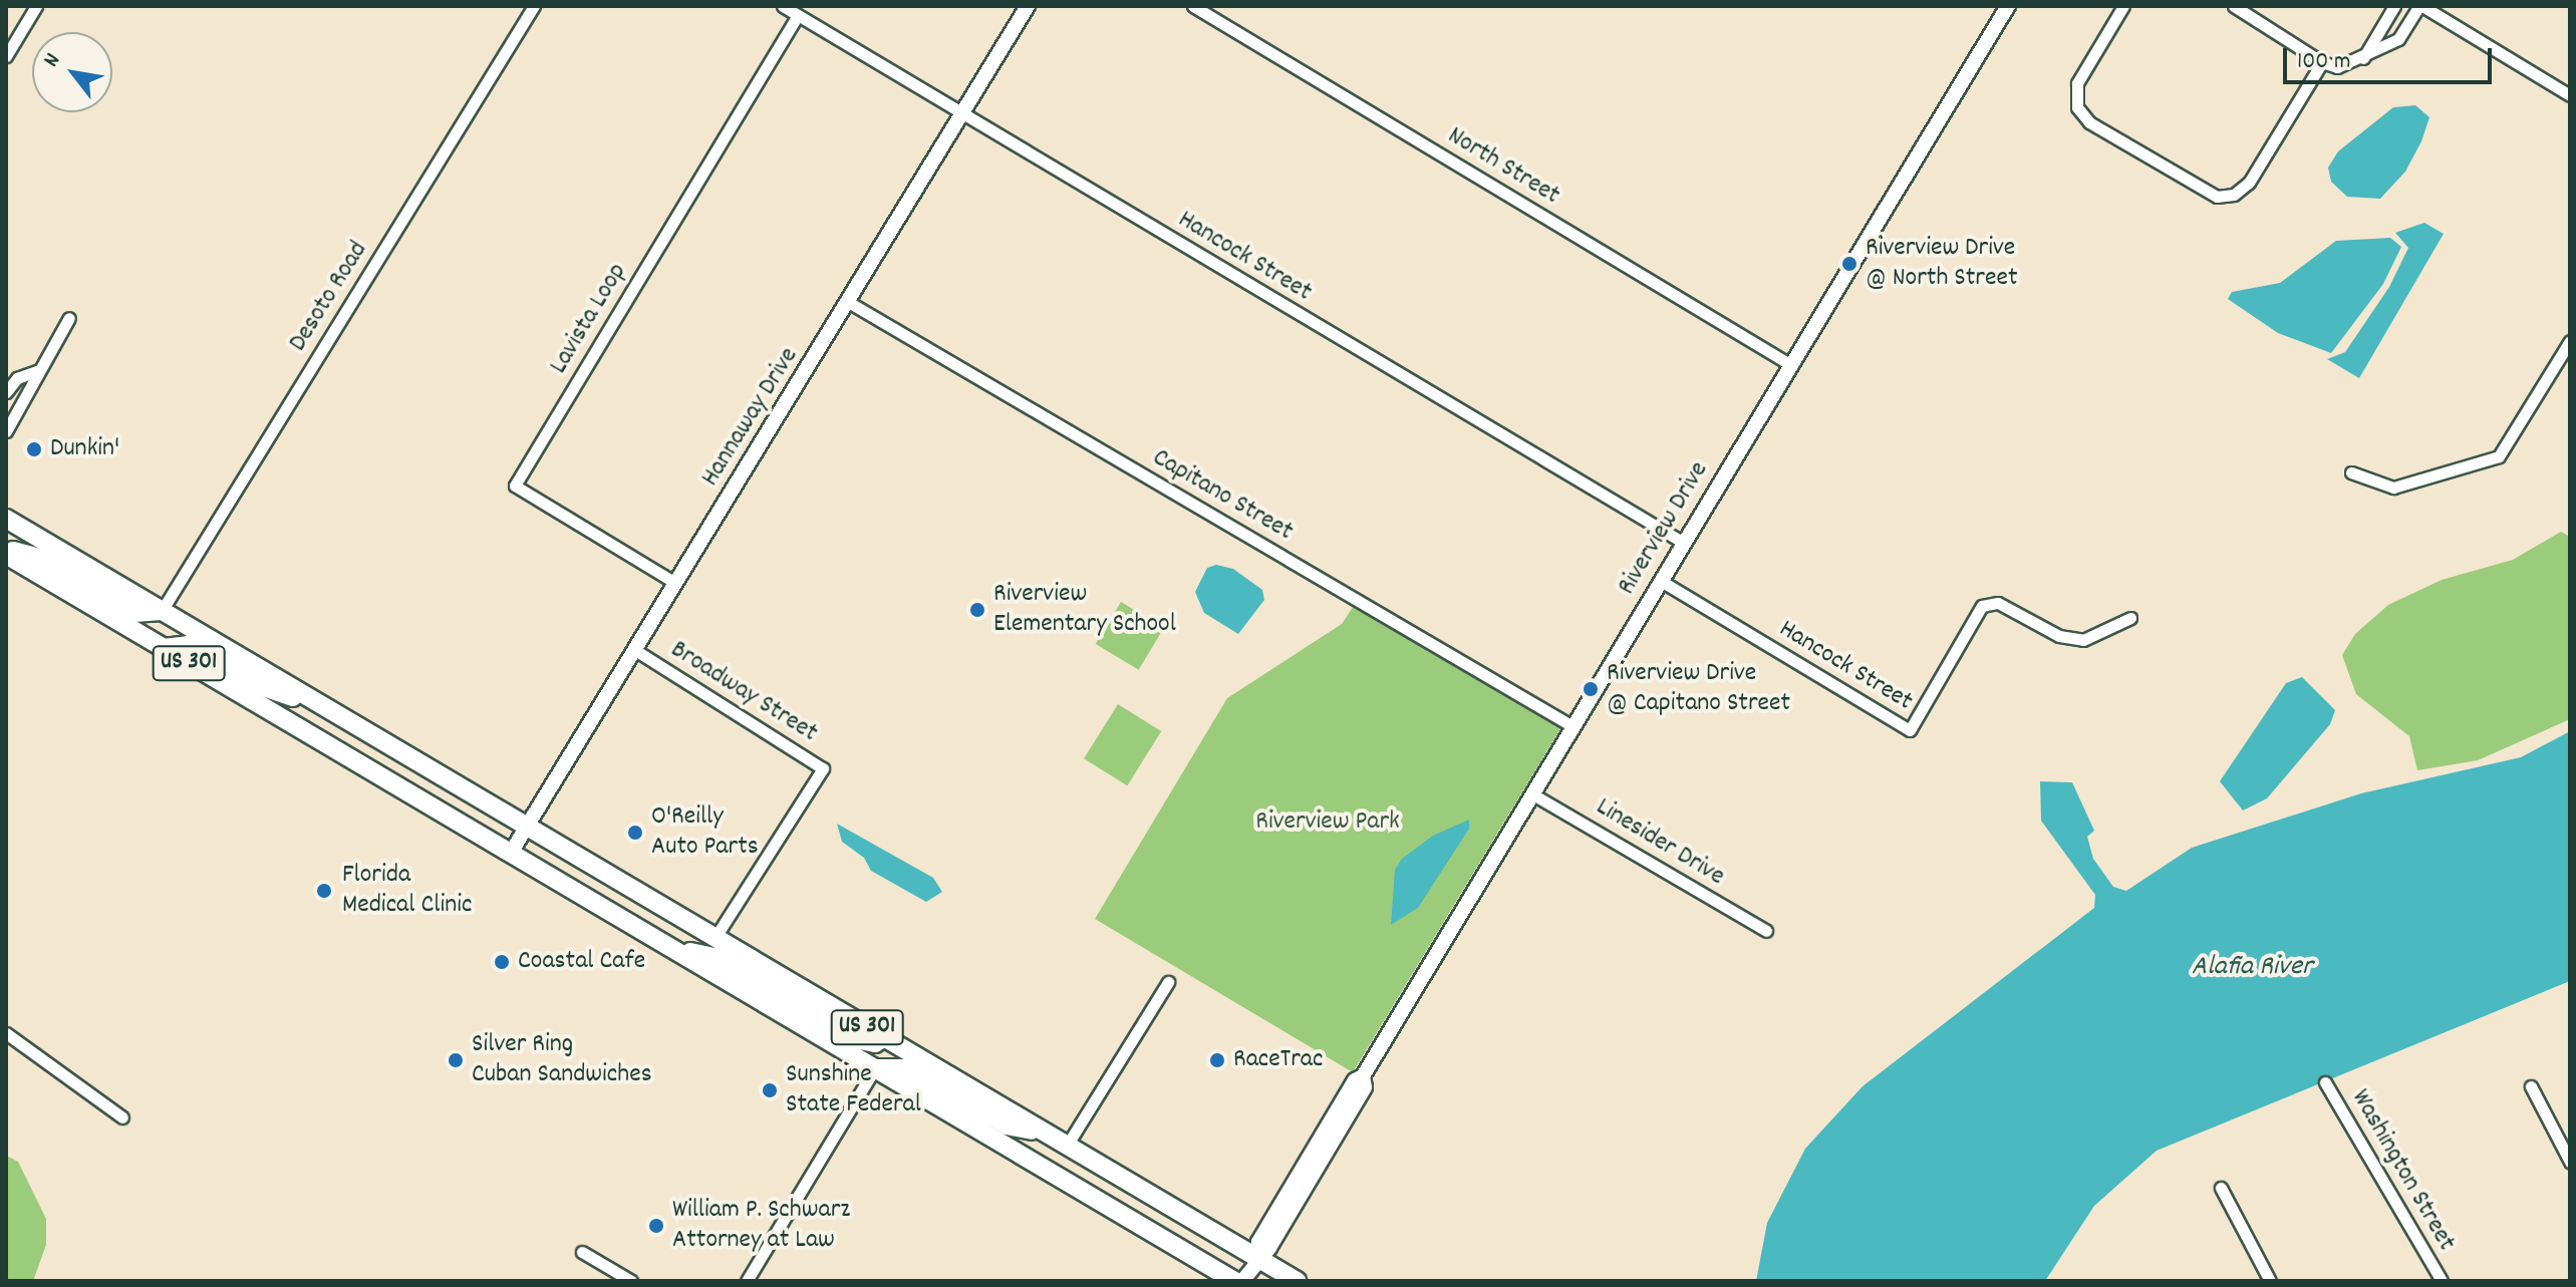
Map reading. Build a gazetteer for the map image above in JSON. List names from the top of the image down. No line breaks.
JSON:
{"streets":{"main road":["US 301"],"street":["North Street","Hancock Street","Desoto Road","Lavista Loop","Hannaway Drive","Capitano Street","Riverview Drive","Broadway Street","Linesider Drive","Washington Street"]},"crossings":[["North Street","Riverview Drive"],["Hancock Street","Lavista Loop"],["Hancock Street","Hannaway Drive"],["Hancock Street","Riverview Drive"],["Desoto Road","US 301"],["Lavista Loop","Hannaway Drive"],["Hannaway Drive","Capitano Street"],["Hannaway Drive","US 301"],["Hannaway Drive","Broadway Street"],["Capitano Street","Riverview Drive"],["Riverview Drive","US 301"],["Riverview Drive","Linesider Drive"],["US 301","Broadway Street"]],"water":["Alafia River"],"parks":["Riverview Park"],"places":["Riverview Drive @ North Street","Dunkin'","Riverview Elementary School","Riverview Drive @ Capitano Street","O'Reilly Auto Parts","Florida Medical Clinic","Coastal Cafe","Silver Ring Cuban Sandwiches","RaceTrac","Sunshine State Federal","William P. Schwarz Attorney at Law"],"scale_bar":"100 m","north":"top left"}
